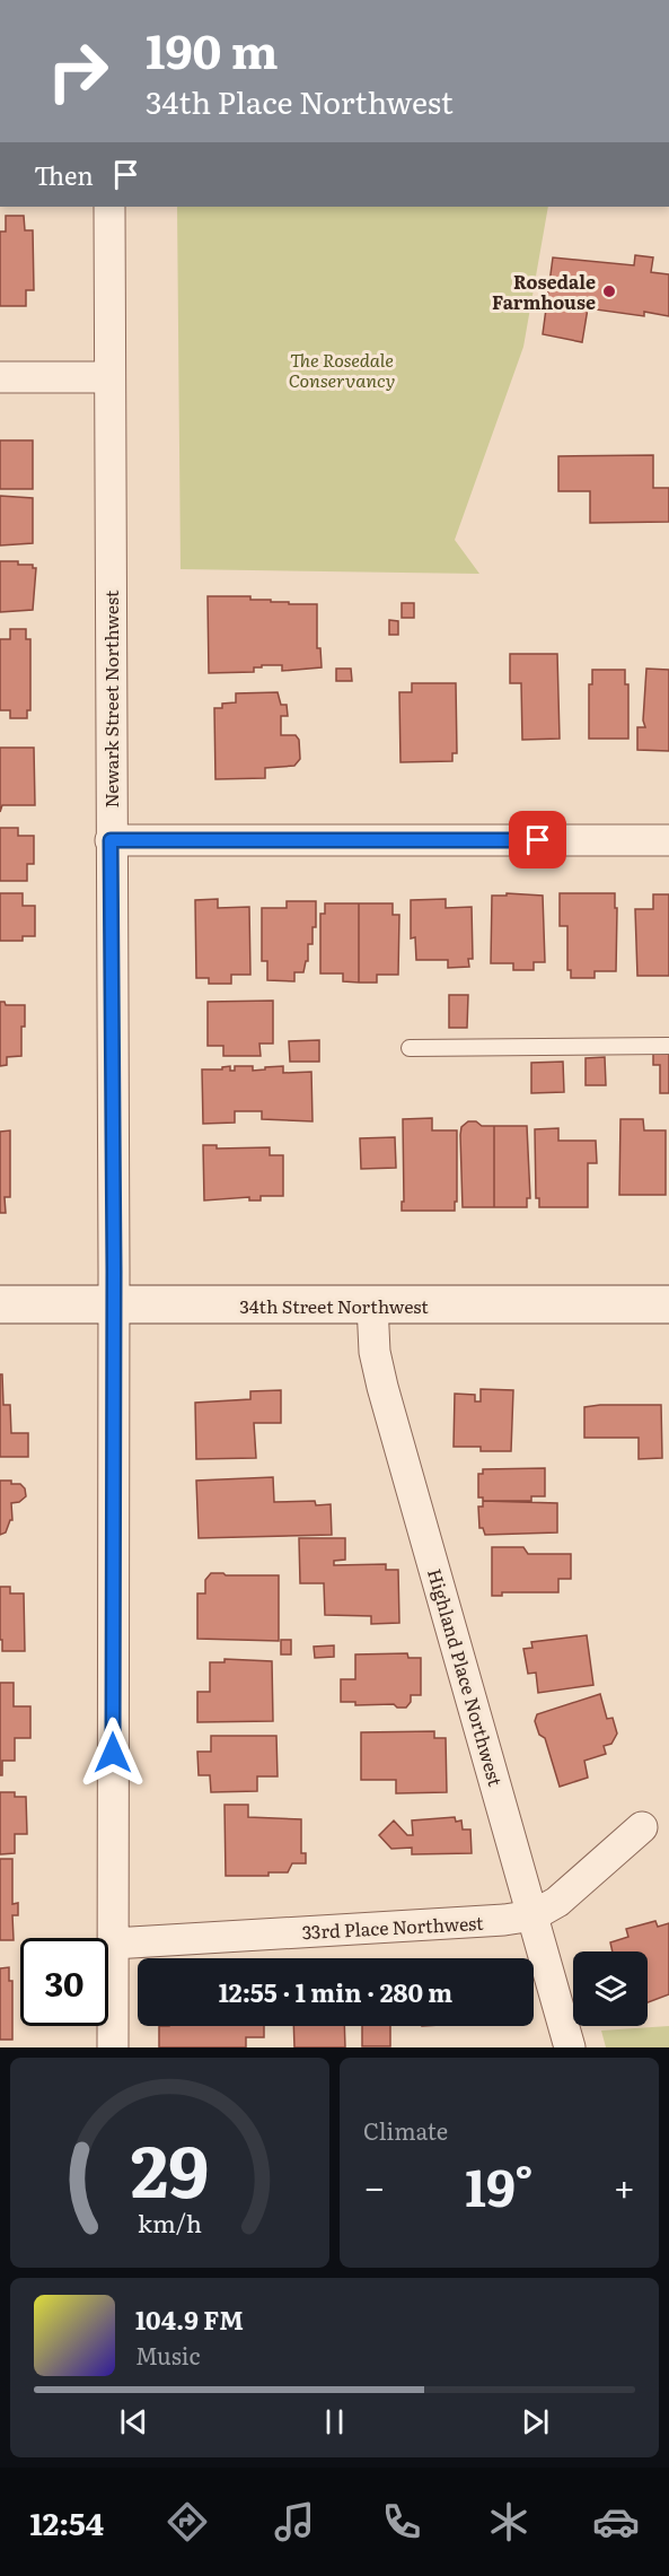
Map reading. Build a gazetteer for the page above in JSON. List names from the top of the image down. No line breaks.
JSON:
{"streets":{"main road":["34th Street Northwest"],"street":["Newark Street Northwest","Highland Place Northwest","33rd Place Northwest"]},"crossings":[["Newark Street Northwest","34th Street Northwest"],["Newark Street Northwest","33rd Place Northwest"],["34th Street Northwest","Highland Place Northwest"],["Highland Place Northwest","33rd Place Northwest"]],"parks":["The Rosedale Conservancy"],"places":["Rosedale Farmhouse"],"page":{"turn":["190 m","34th Place Northwest"],"then":"Then","limit":"30","trip":"12:55 · 1 min · 280 m","tile":"Climate","heat":["−","19°","+"],"song":["104.9 FM","Music"],"tabs":"12:54","gauge":["29","km/h"]}}
